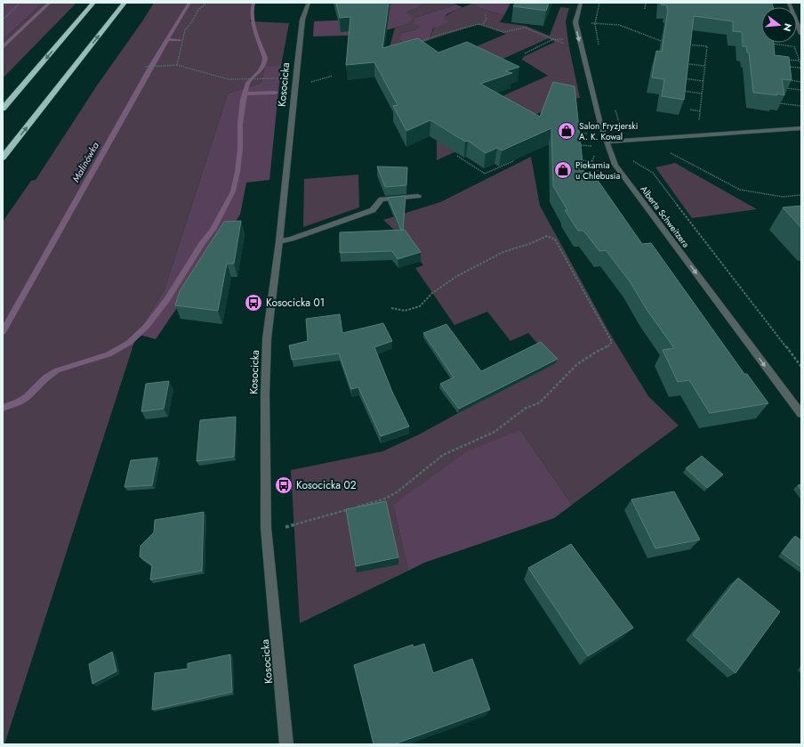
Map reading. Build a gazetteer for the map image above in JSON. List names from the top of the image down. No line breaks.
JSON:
{"streets":{"street":["Kosocicka","Alberta Schweitzera"]},"one_way":["Alberta Schweitzera"],"water":["Malinówka"],"places":{"shop":["Salon Fryzjerski A. K. Kowal","Piekarnia u Chlebusia"],"bus stop":["Kosocicka 01","Kosocicka 02"]},"north":"right"}
